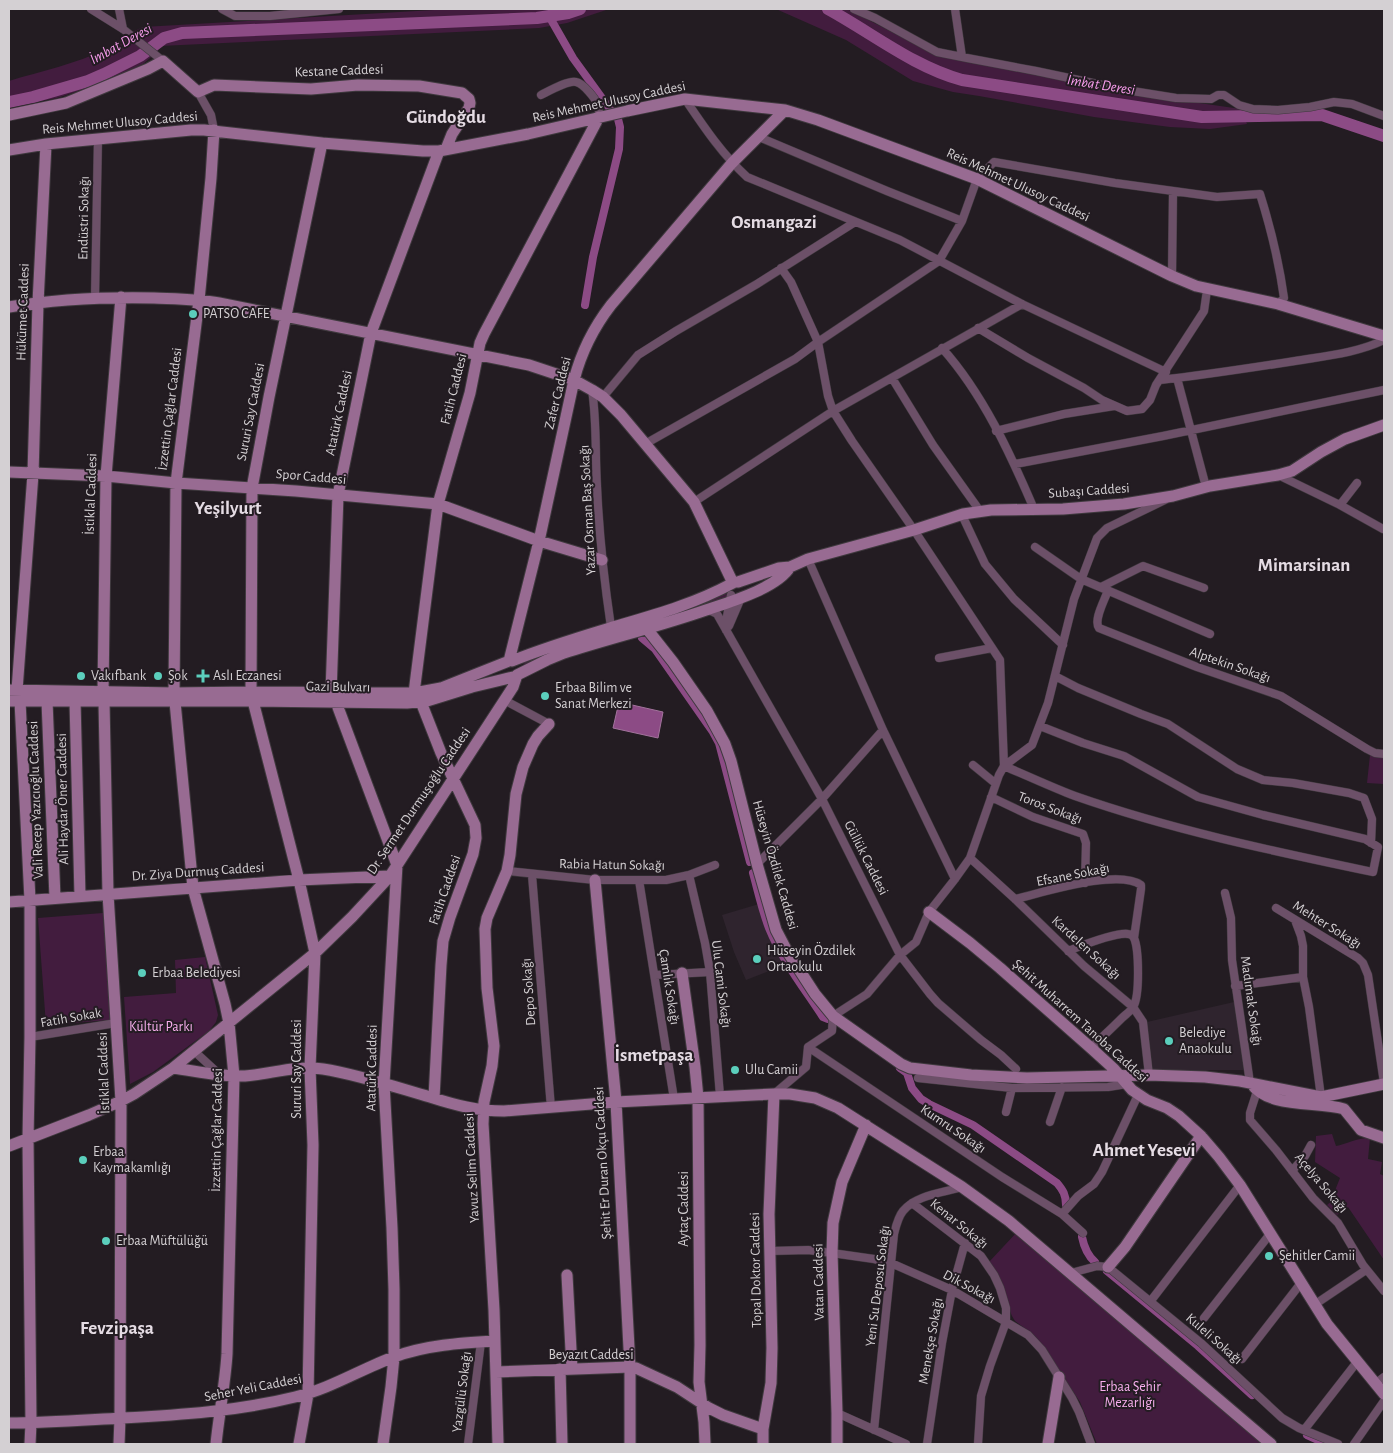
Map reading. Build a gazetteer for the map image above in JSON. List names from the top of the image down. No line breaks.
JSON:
{"streets":{"street":["Kestane Caddesi","Reis Mehmet Ulusoy Caddesi","Endüstri Sokağı","Hükümet Caddesi","Fatih Caddesi","Zafer Caddesi","İzzettin Çağlar Caddesi","Sururi Say Caddesi","Atatürk Caddesi","Spor Caddesi","Subaşı Caddesi","İstiklal Caddesi","Yazar Osman Baş Sokağı","Alptekin Sokağı","Gazi Bulvarı","Ali Haydar Öner Caddesi","Vali Recep Yazıcıoğlu Caddesi","Dr. Sermet Durmuşoğlu Caddesi","Toros Sokağı","Güllük Caddesi","Rabia Hatun Sokağı","Hüseyin Özdilek Caddesi","Dr. Ziya Durmuş Caddesi","Efsane Sokağı","Mehter Sokağı","Kardelen Sokağı","Ulu Cami Sokağı","Çamlık Sokağı","Depo Sokağı","Madımak Sokağı","Fatih Sokak","Şehit Muharrem Tanoba Caddesi","Kumru Sokağı","Şehit Er Duran Okçu Caddesi","Yavuz Selim Caddesi","Açelya Sokağı","Aytaç Caddesi","Kenar Sokağı","Topal Doktor Caddesi","Vatan Caddesi","Yeni Su Deposu Sokağı","Dik Sokağı","Kuleli Sokağı","Menekşe Sokağı","Beyazıt Caddesi","Seher Yeli Caddesi","Yazgülü Sokağı"]},"crossings":[["Kestane Caddesi","Reis Mehmet Ulusoy Caddesi"],["Kestane Caddesi","Atatürk Caddesi"],["Reis Mehmet Ulusoy Caddesi","Endüstri Sokağı"],["Reis Mehmet Ulusoy Caddesi","Hükümet Caddesi"],["Reis Mehmet Ulusoy Caddesi","Fatih Caddesi"],["Reis Mehmet Ulusoy Caddesi","Zafer Caddesi"],["Reis Mehmet Ulusoy Caddesi","İzzettin Çağlar Caddesi"],["Reis Mehmet Ulusoy Caddesi","Sururi Say Caddesi"],["Reis Mehmet Ulusoy Caddesi","Atatürk Caddesi"],["Hükümet Caddesi","Spor Caddesi"],["Hükümet Caddesi","Gazi Bulvarı"],["Hükümet Caddesi","Dr. Sermet Durmuşoğlu Caddesi"],["Hükümet Caddesi","Dr. Ziya Durmuş Caddesi"],["Hükümet Caddesi","Fatih Sokak"],["Hükümet Caddesi","Seher Yeli Caddesi"],["Fatih Caddesi","Spor Caddesi"],["Fatih Caddesi","Gazi Bulvarı"],["Fatih Caddesi","Dr. Sermet Durmuşoğlu Caddesi"],["Zafer Caddesi","Spor Caddesi"],["Zafer Caddesi","Gazi Bulvarı"],["Zafer Caddesi","Dr. Sermet Durmuşoğlu Caddesi"],["İzzettin Çağlar Caddesi","Spor Caddesi"],["İzzettin Çağlar Caddesi","Gazi Bulvarı"],["İzzettin Çağlar Caddesi","Dr. Sermet Durmuşoğlu Caddesi"],["İzzettin Çağlar Caddesi","Dr. Ziya Durmuş Caddesi"],["İzzettin Çağlar Caddesi","Seher Yeli Caddesi"],["Sururi Say Caddesi","Spor Caddesi"],["Sururi Say Caddesi","Gazi Bulvarı"],["Sururi Say Caddesi","Dr. Sermet Durmuşoğlu Caddesi"],["Sururi Say Caddesi","Dr. Ziya Durmuş Caddesi"],["Sururi Say Caddesi","Seher Yeli Caddesi"],["Atatürk Caddesi","Spor Caddesi"],["Atatürk Caddesi","Gazi Bulvarı"],["Atatürk Caddesi","Dr. Sermet Durmuşoğlu Caddesi"],["Atatürk Caddesi","Seher Yeli Caddesi"],["Spor Caddesi","İstiklal Caddesi"],["Spor Caddesi","Yazar Osman Baş Sokağı"],["Subaşı Caddesi","Gazi Bulvarı"],["İstiklal Caddesi","Gazi Bulvarı"],["İstiklal Caddesi","Dr. Sermet Durmuşoğlu Caddesi"],["İstiklal Caddesi","Dr. Ziya Durmuş Caddesi"],["İstiklal Caddesi","Fatih Sokak"],["İstiklal Caddesi","Seher Yeli Caddesi"],["Yazar Osman Baş Sokağı","Gazi Bulvarı"],["Gazi Bulvarı","Ali Haydar Öner Caddesi"],["Gazi Bulvarı","Vali Recep Yazıcıoğlu Caddesi"],["Gazi Bulvarı","Dr. Sermet Durmuşoğlu Caddesi"],["Gazi Bulvarı","Güllük Caddesi"],["Gazi Bulvarı","Hüseyin Özdilek Caddesi"],["Ali Haydar Öner Caddesi","Dr. Ziya Durmuş Caddesi"],["Vali Recep Yazıcıoğlu Caddesi","Dr. Ziya Durmuş Caddesi"],["Dr. Sermet Durmuşoğlu Caddesi","Dr. Ziya Durmuş Caddesi"],["Toros Sokağı","Efsane Sokağı"],["Rabia Hatun Sokağı","Ulu Cami Sokağı"],["Rabia Hatun Sokağı","Çamlık Sokağı"],["Rabia Hatun Sokağı","Depo Sokağı"],["Rabia Hatun Sokağı","Şehit Er Duran Okçu Caddesi"],["Rabia Hatun Sokağı","Yavuz Selim Caddesi"],["Hüseyin Özdilek Caddesi","Mehter Sokağı"],["Hüseyin Özdilek Caddesi","Kardelen Sokağı"],["Hüseyin Özdilek Caddesi","Madımak Sokağı"],["Hüseyin Özdilek Caddesi","Şehit Muharrem Tanoba Caddesi"],["Hüseyin Özdilek Caddesi","Açelya Sokağı"],["Efsane Sokağı","Kardelen Sokağı"],["Madımak Sokağı","Açelya Sokağı"],["Şehit Er Duran Okçu Caddesi","Beyazıt Caddesi"],["Yavuz Selim Caddesi","Beyazıt Caddesi"],["Yavuz Selim Caddesi","Seher Yeli Caddesi"],["Aytaç Caddesi","Beyazıt Caddesi"],["Kenar Sokağı","Yeni Su Deposu Sokağı"],["Kenar Sokağı","Dik Sokağı"],["Kenar Sokağı","Menekşe Sokağı"],["Topal Doktor Caddesi","Dik Sokağı"],["Topal Doktor Caddesi","Beyazıt Caddesi"],["Vatan Caddesi","Dik Sokağı"],["Yeni Su Deposu Sokağı","Dik Sokağı"],["Dik Sokağı","Menekşe Sokağı"],["Seher Yeli Caddesi","Yazgülü Sokağı"]],"districts":["Gündoğdu","Osmangazi","Yeşilyurt","Mimarsinan","İsmetpaşa","Ahmet Yesevi","Fevzipaşa"],"water":["İmbat Deresi"],"parks":["Kültür Parkı","Erbaa Şehir Mezarlığı"],"places":{"other":["PATSO CAFE","Vakıfbank","Şok","Erbaa Bilim ve Sanat Merkezi","Hüseyin Özdilek Ortaokulu","Erbaa Belediyesi","Belediye Anaokulu","Ulu Camii","Erbaa Kaymakamlığı","Erbaa Müftülüğü","Şehitler Camii"],"health":["Aslı Eczanesi"]}}
